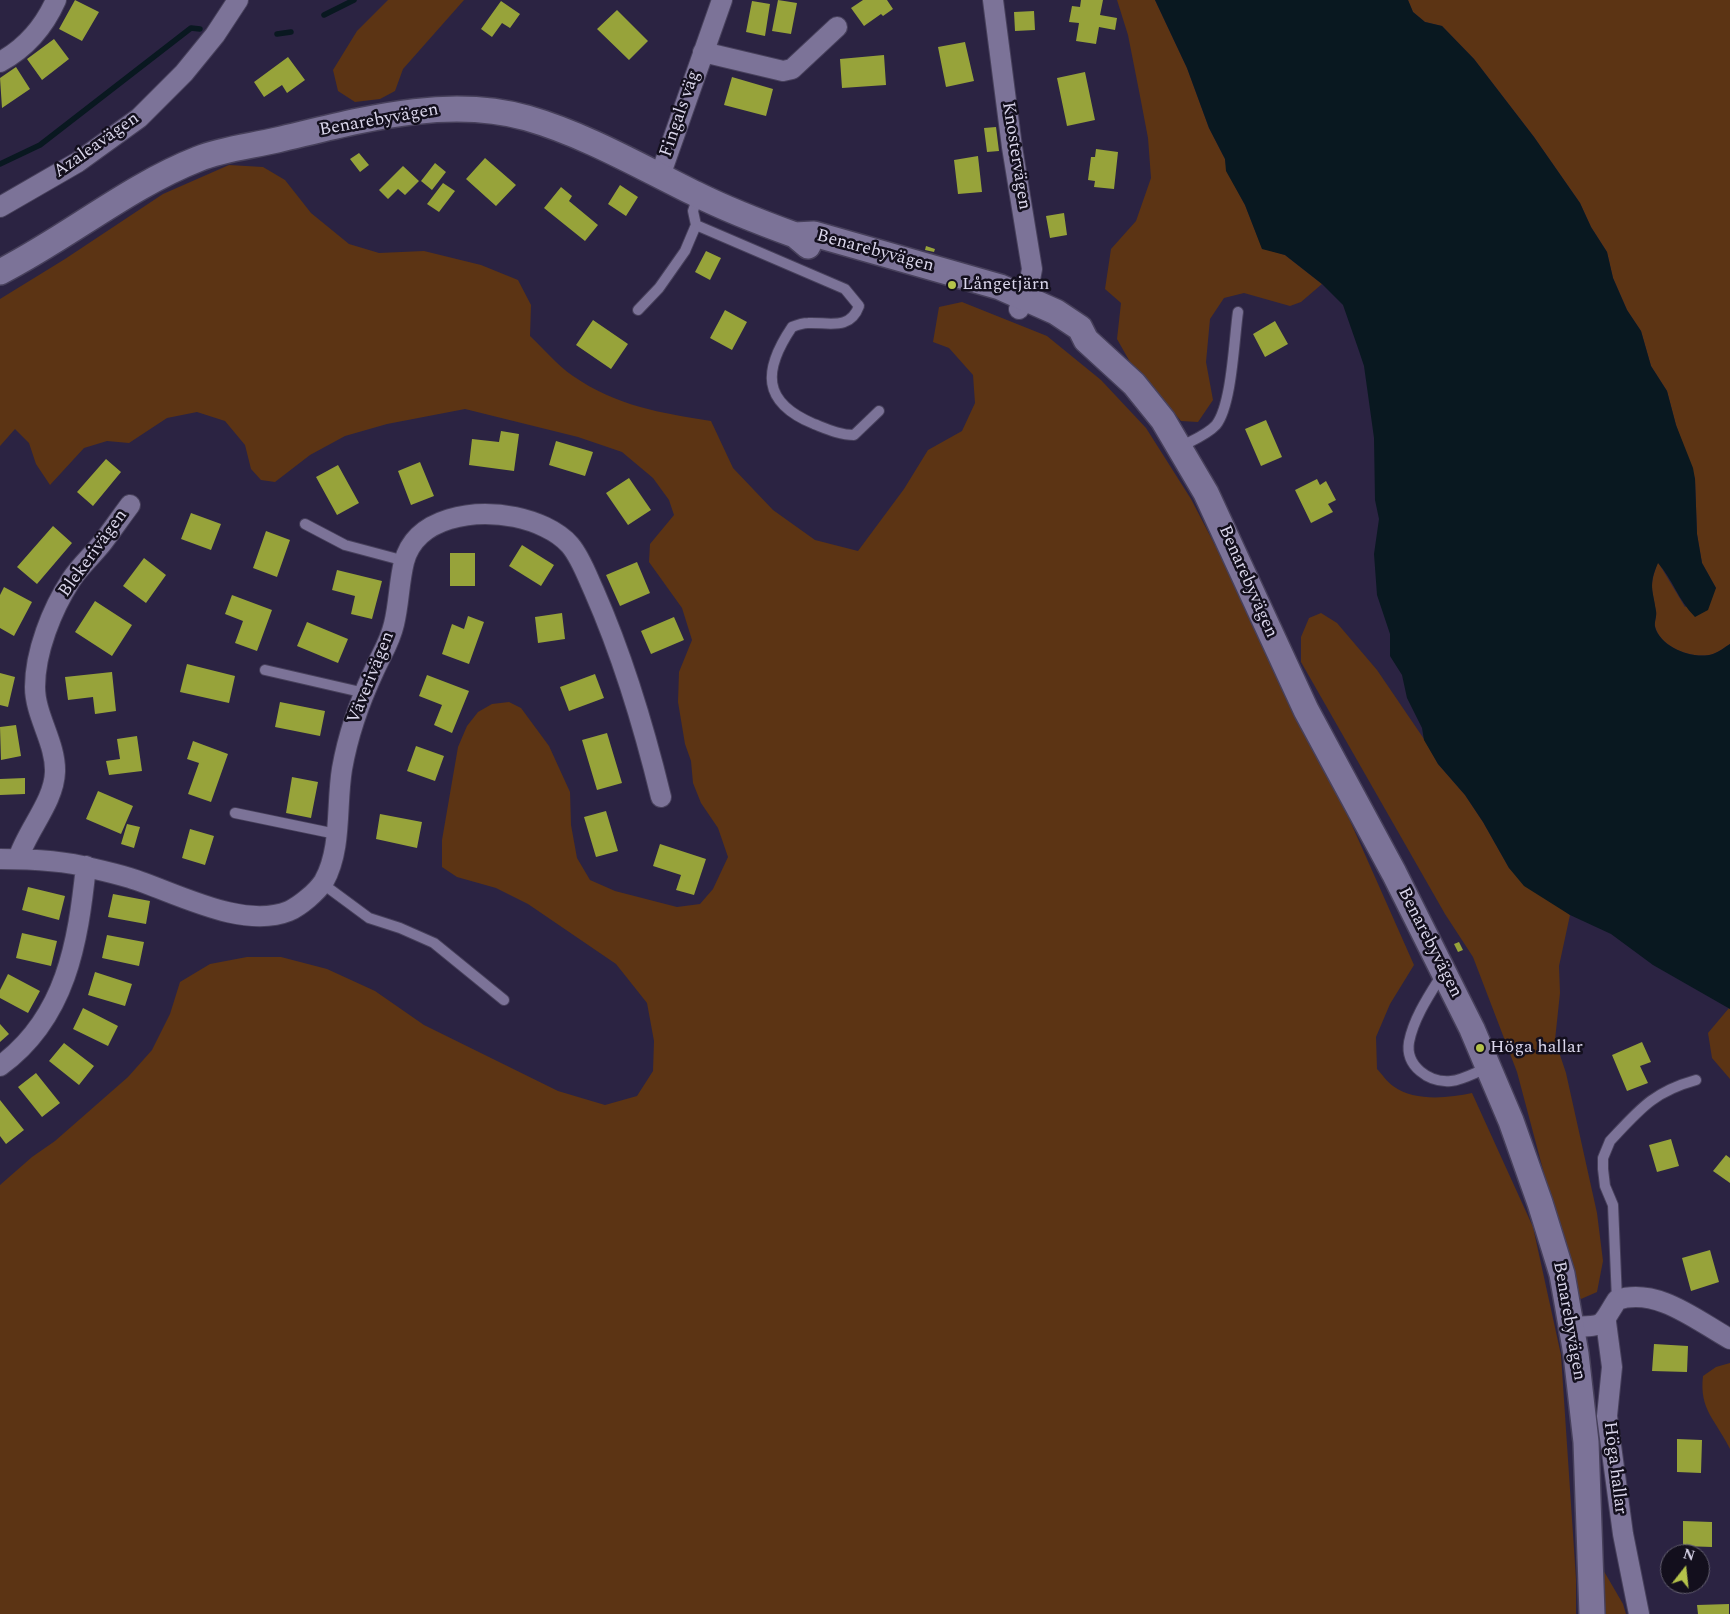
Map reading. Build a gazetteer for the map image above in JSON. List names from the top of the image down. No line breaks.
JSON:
{"streets":{"street":["Fingals väg","Benarebyvägen","Azaleavägen","Knostervägen","Blekerivägen","Väverivägen","Höga hallar"]},"crossings":[["Fingals väg","Benarebyvägen"],["Benarebyvägen","Knostervägen"],["Blekerivägen","Väverivägen"]],"places":["Långetjärn","Höga hallar"],"north":"top"}
